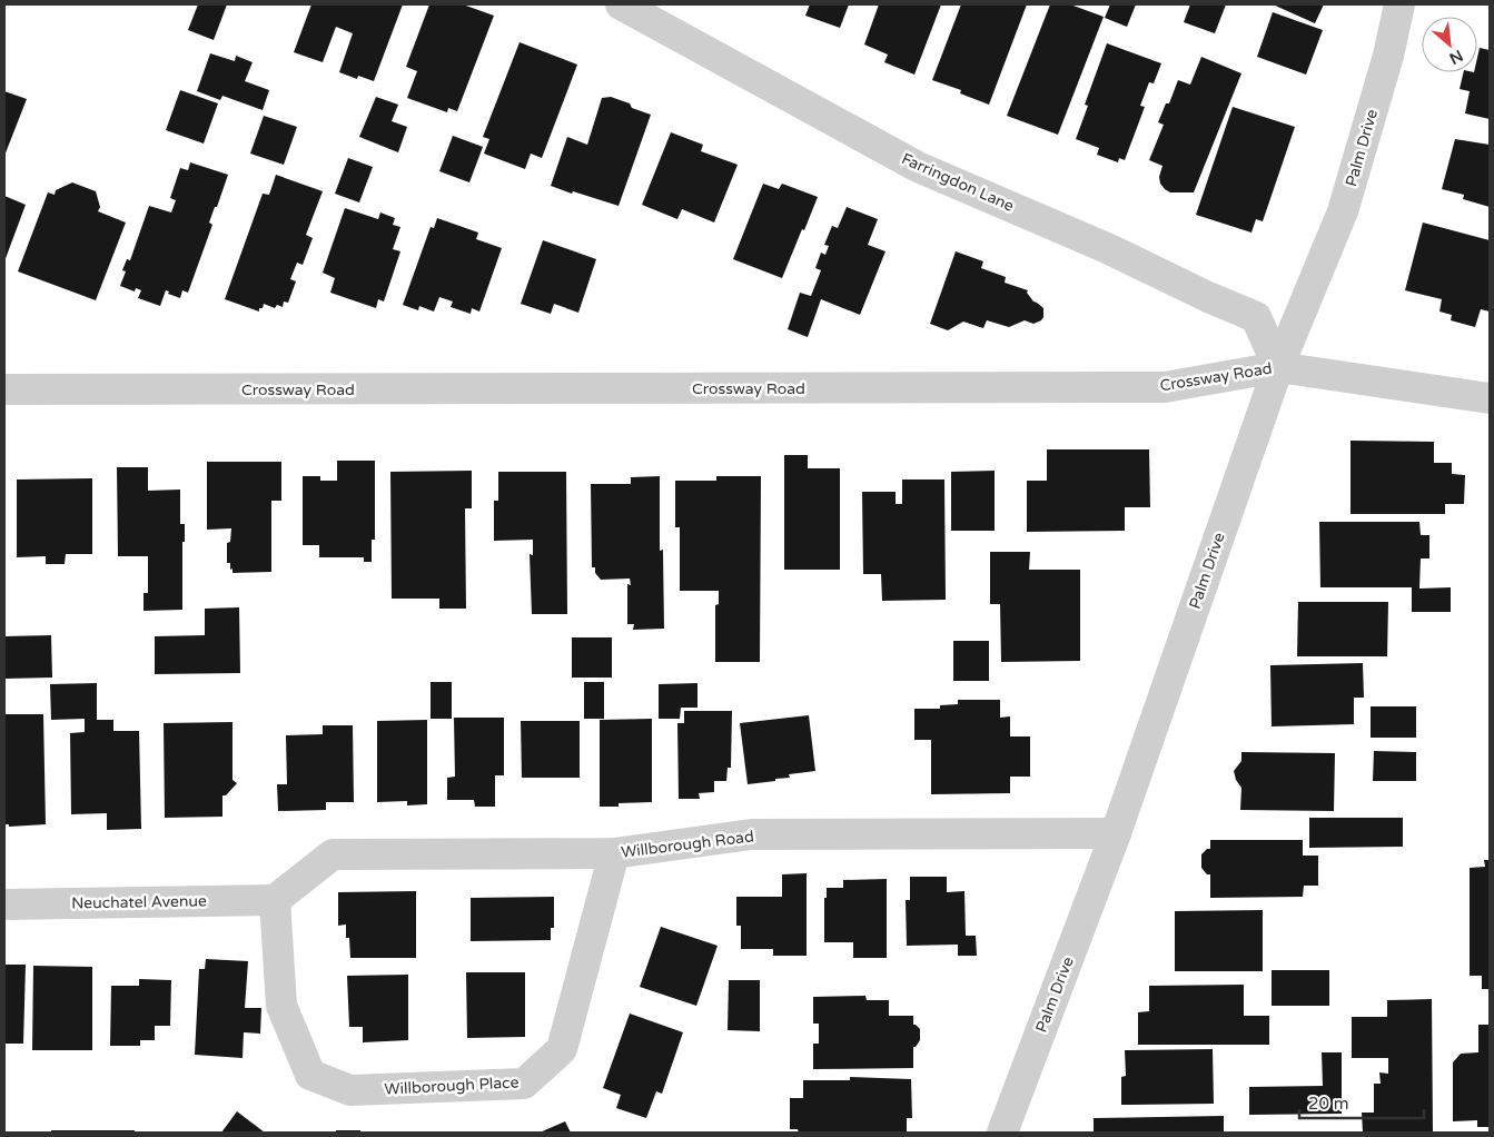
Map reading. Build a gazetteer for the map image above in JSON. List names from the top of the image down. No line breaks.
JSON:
{"streets":{"street":["Palm Drive","Farringdon Lane","Crossway Road","Willborough Road","Neuchatel Avenue","Willborough Place"]},"crossings":[["Palm Drive","Farringdon Lane"],["Palm Drive","Crossway Road"],["Palm Drive","Willborough Road"],["Farringdon Lane","Crossway Road"],["Willborough Road","Neuchatel Avenue"],["Willborough Road","Willborough Place"],["Neuchatel Avenue","Willborough Place"]],"scale_bar":"20 m","north":"bottom right"}
